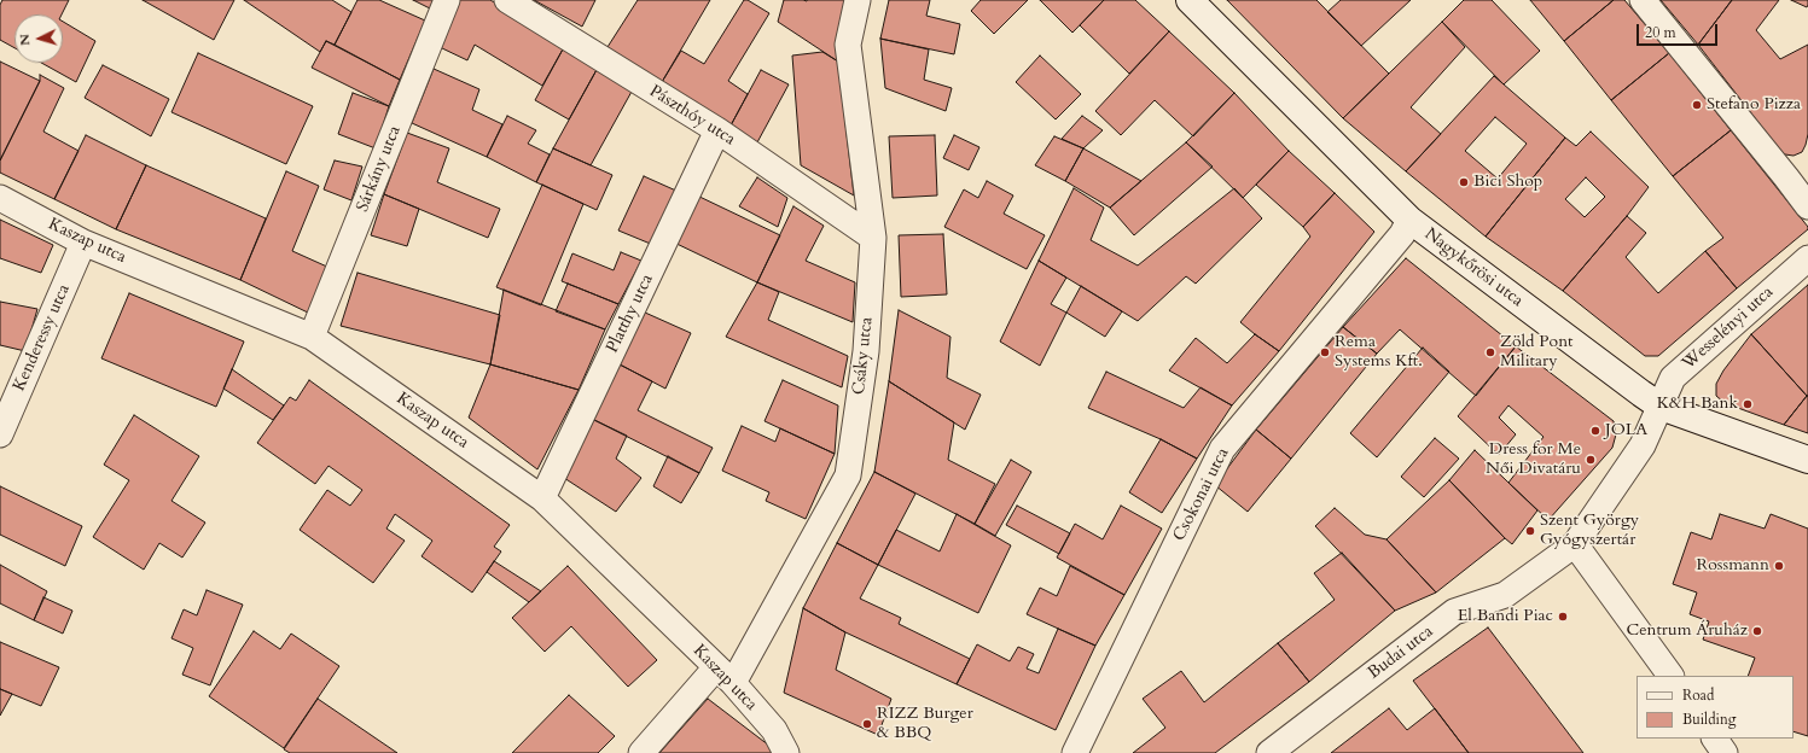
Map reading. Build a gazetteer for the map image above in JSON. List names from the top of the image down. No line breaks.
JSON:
{"streets":{"street":["Pászthóy utca","Sárkány utca","Kaszap utca","Nagykőrösi utca","Platthy utca","Wesselényi utca","Kenderessy utca","Csáky utca","Csokonai utca","Budai utca"]},"crossings":[["Pászthóy utca","Platthy utca"],["Pászthóy utca","Csáky utca"],["Sárkány utca","Kaszap utca"],["Kaszap utca","Platthy utca"],["Kaszap utca","Kenderessy utca"],["Kaszap utca","Csáky utca"],["Nagykőrösi utca","Wesselényi utca"],["Nagykőrösi utca","Csokonai utca"],["Nagykőrösi utca","Budai utca"],["Wesselényi utca","Budai utca"]],"places":["Stefano Pizza","Bici Shop","Rema Systems Kft.","Zöld Pont Military","K&H Bank","JOLA","Dress for Me Női Divatáru","Szent György Gyógyszertár","Rossmann","El Bandi Piac","Centrum Áruház","RIZZ Burger & BBQ"],"legend":["Road","Building"],"scale_bar":"20 m","north":"left"}
